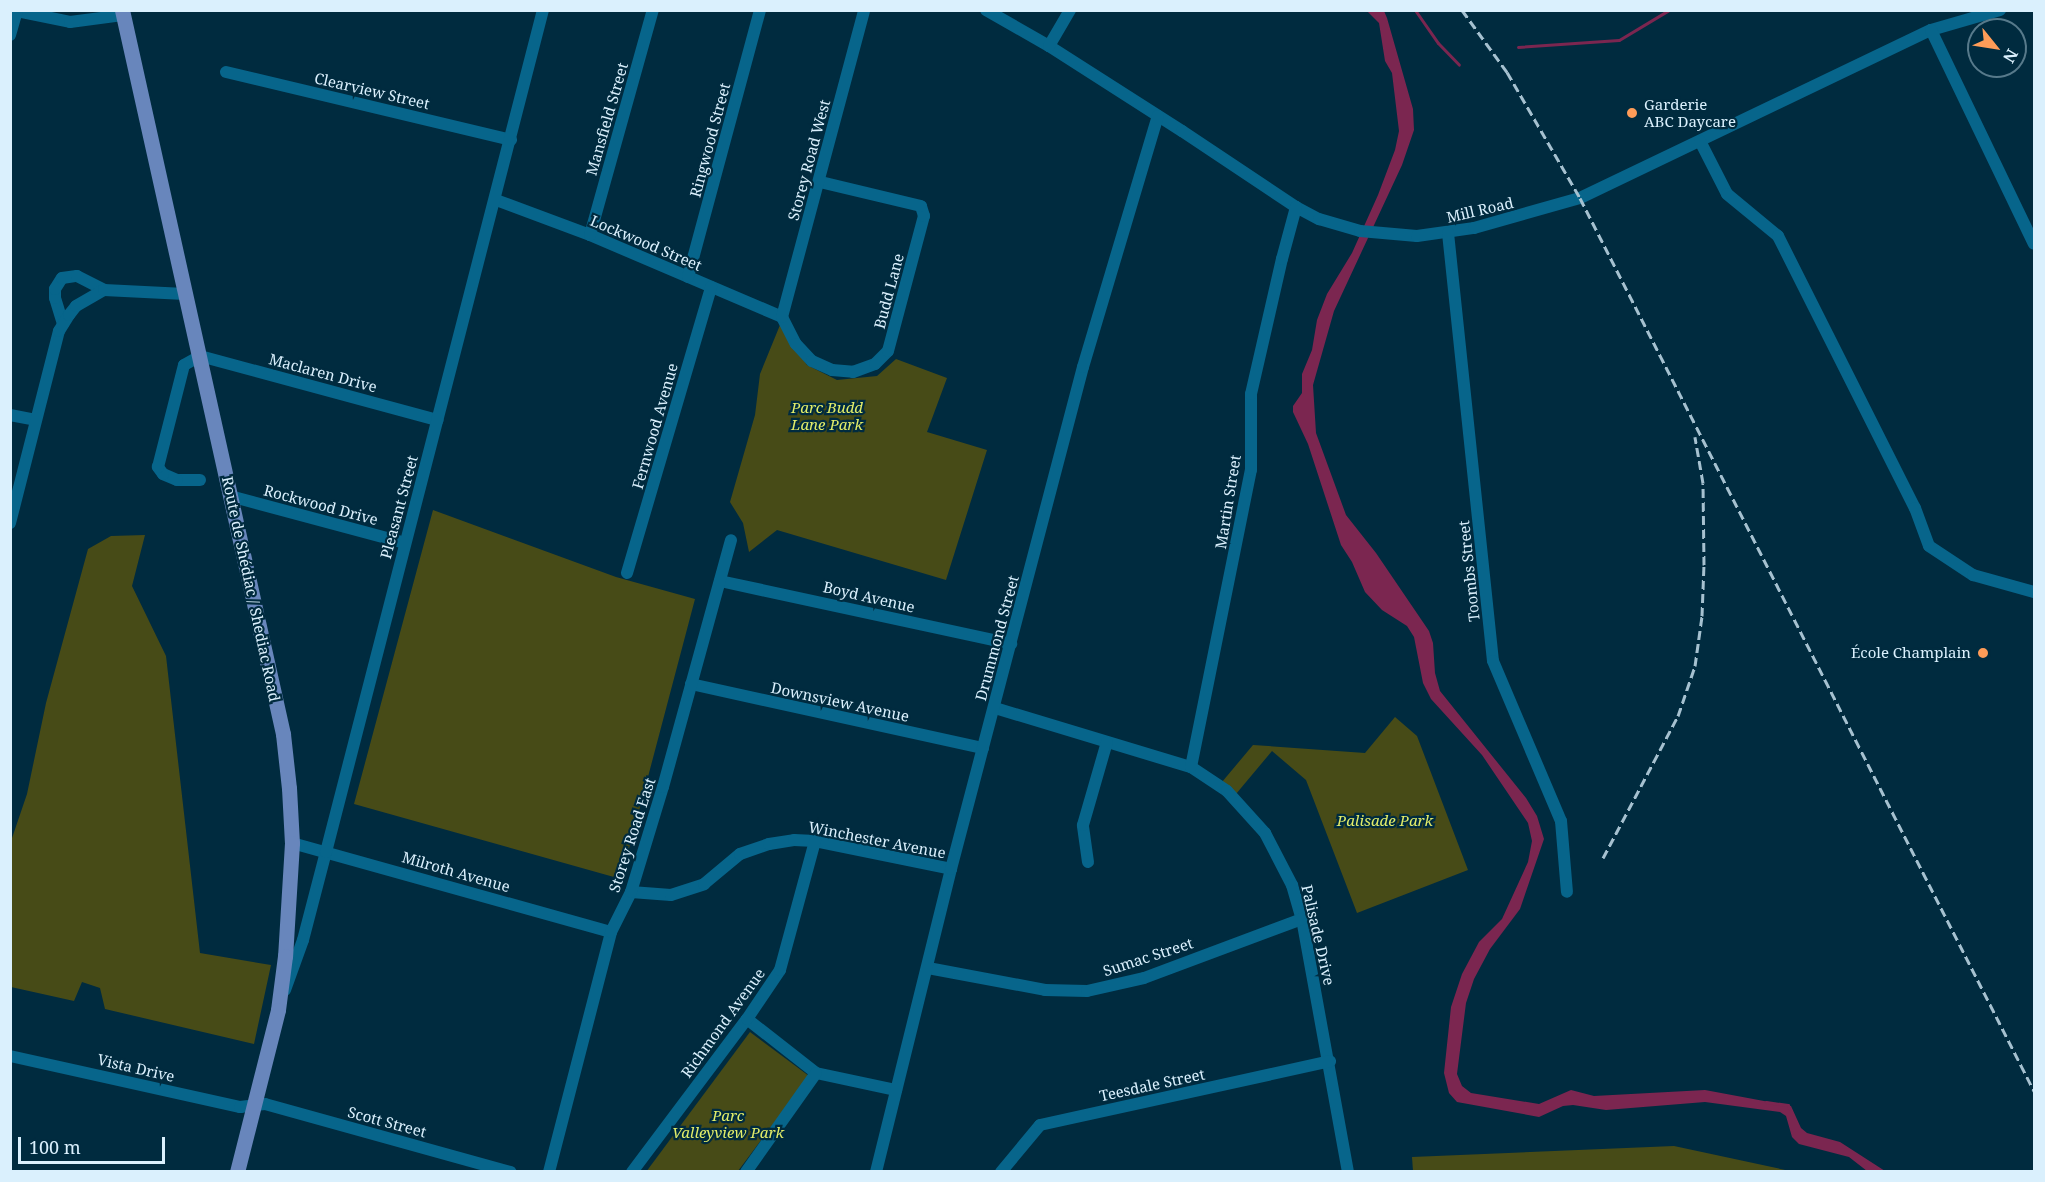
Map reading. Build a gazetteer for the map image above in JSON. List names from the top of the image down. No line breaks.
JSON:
{"streets":{"main road":["Route de Shédiac / Shediac Road"],"street":["Clearview Street","Mansfield Street","Ringwood Street","Storey Road West","Mill Road","Lockwood Street","Budd Lane","Maclaren Drive","Fernwood Avenue","Martin Street","Rockwood Drive","Pleasant Street","Toombs Street","Boyd Avenue","Drummond Street","Downsview Avenue","Storey Road East","Winchester Avenue","Milroth Avenue","Palisade Drive","Sumac Street","Richmond Avenue","Vista Drive","Teesdale Street","Scott Street"]},"crossings":[["Clearview Street","Pleasant Street"],["Mansfield Street","Lockwood Street"],["Ringwood Street","Lockwood Street"],["Storey Road West","Lockwood Street"],["Storey Road West","Budd Lane"],["Mill Road","Martin Street"],["Mill Road","Toombs Street"],["Mill Road","Drummond Street"],["Lockwood Street","Budd Lane"],["Lockwood Street","Fernwood Avenue"],["Lockwood Street","Pleasant Street"],["Maclaren Drive","Pleasant Street"],["Maclaren Drive","Route de Shédiac / Shediac Road"],["Martin Street","Palisade Drive"],["Rockwood Drive","Pleasant Street"],["Rockwood Drive","Route de Shédiac / Shediac Road"],["Pleasant Street","Route de Shédiac / Shediac Road"],["Pleasant Street","Milroth Avenue"],["Route de Shédiac / Shediac Road","Milroth Avenue"],["Route de Shédiac / Shediac Road","Vista Drive"],["Route de Shédiac / Shediac Road","Scott Street"],["Boyd Avenue","Drummond Street"],["Boyd Avenue","Storey Road East"],["Drummond Street","Downsview Avenue"],["Drummond Street","Winchester Avenue"],["Drummond Street","Palisade Drive"],["Drummond Street","Sumac Street"],["Downsview Avenue","Storey Road East"],["Storey Road East","Winchester Avenue"],["Storey Road East","Milroth Avenue"],["Winchester Avenue","Richmond Avenue"],["Palisade Drive","Sumac Street"],["Palisade Drive","Teesdale Street"],["Vista Drive","Scott Street"]],"parks":["Parc Budd Lane Park","Palisade Park","Parc Valleyview Park"],"places":["Garderie ABC Daycare","École Champlain"],"scale_bar":"100 m","north":"bottom right"}
